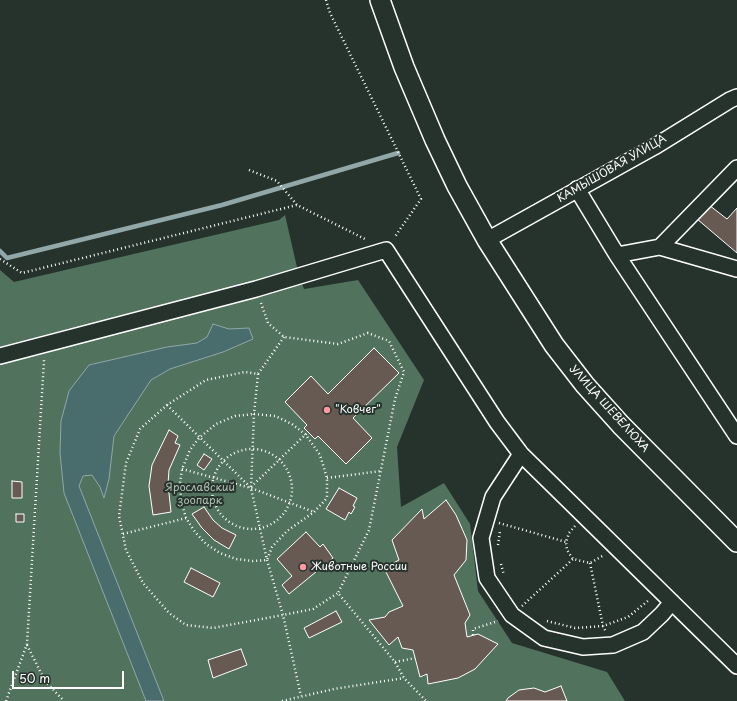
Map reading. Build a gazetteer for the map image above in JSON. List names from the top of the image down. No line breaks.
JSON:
{"streets":{"main road":["УЛИЦА ШЕВЕЛЮХА"],"street":["КАМЫШОВАЯ УЛИЦА"]},"crossings":[["КАМЫШОВАЯ УЛИЦА","УЛИЦА ШЕВЕЛЮХА"]],"parks":["Ярославский зоопарк"],"places":["\"Ковчег\"","Животные России"],"scale_bar":"50 m"}
